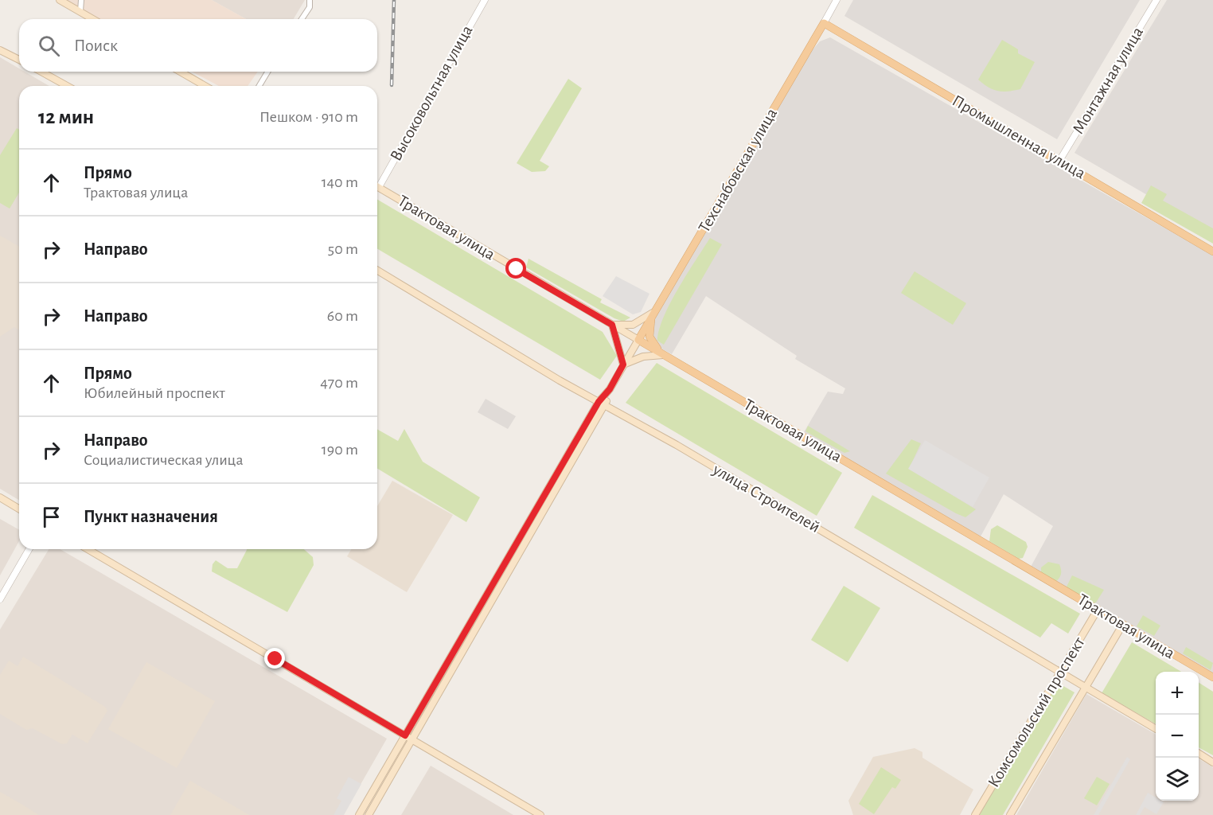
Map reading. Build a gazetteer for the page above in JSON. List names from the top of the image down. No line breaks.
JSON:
{"streets":{"main road":["Промышленная улица","Техснабовская улица","Трактовая улица","улица Строителей","Комсомольский проспект"],"street":["Монтажная улица","Высоковольтная улица"]},"crossings":[["Монтажная улица","Промышленная улица"],["Промышленная улица","Техснабовская улица"],["Техснабовская улица","Трактовая улица"],["Трактовая улица","Комсомольский проспект"],["улица Строителей","Комсомольский проспект"]],"page":{"search":"Поиск","heading":["12 мин","Пешком · 910 m"],"list":[["Прямо","Трактовая улица","140 m"],["Направо","50 m"],["Направо","60 m"],["Прямо","Юбилейный проспект","470 m"],["Направо","Социалистическая улица","190 m"],"Пункт назначения"],"map_buttons":["+","−"]}}
